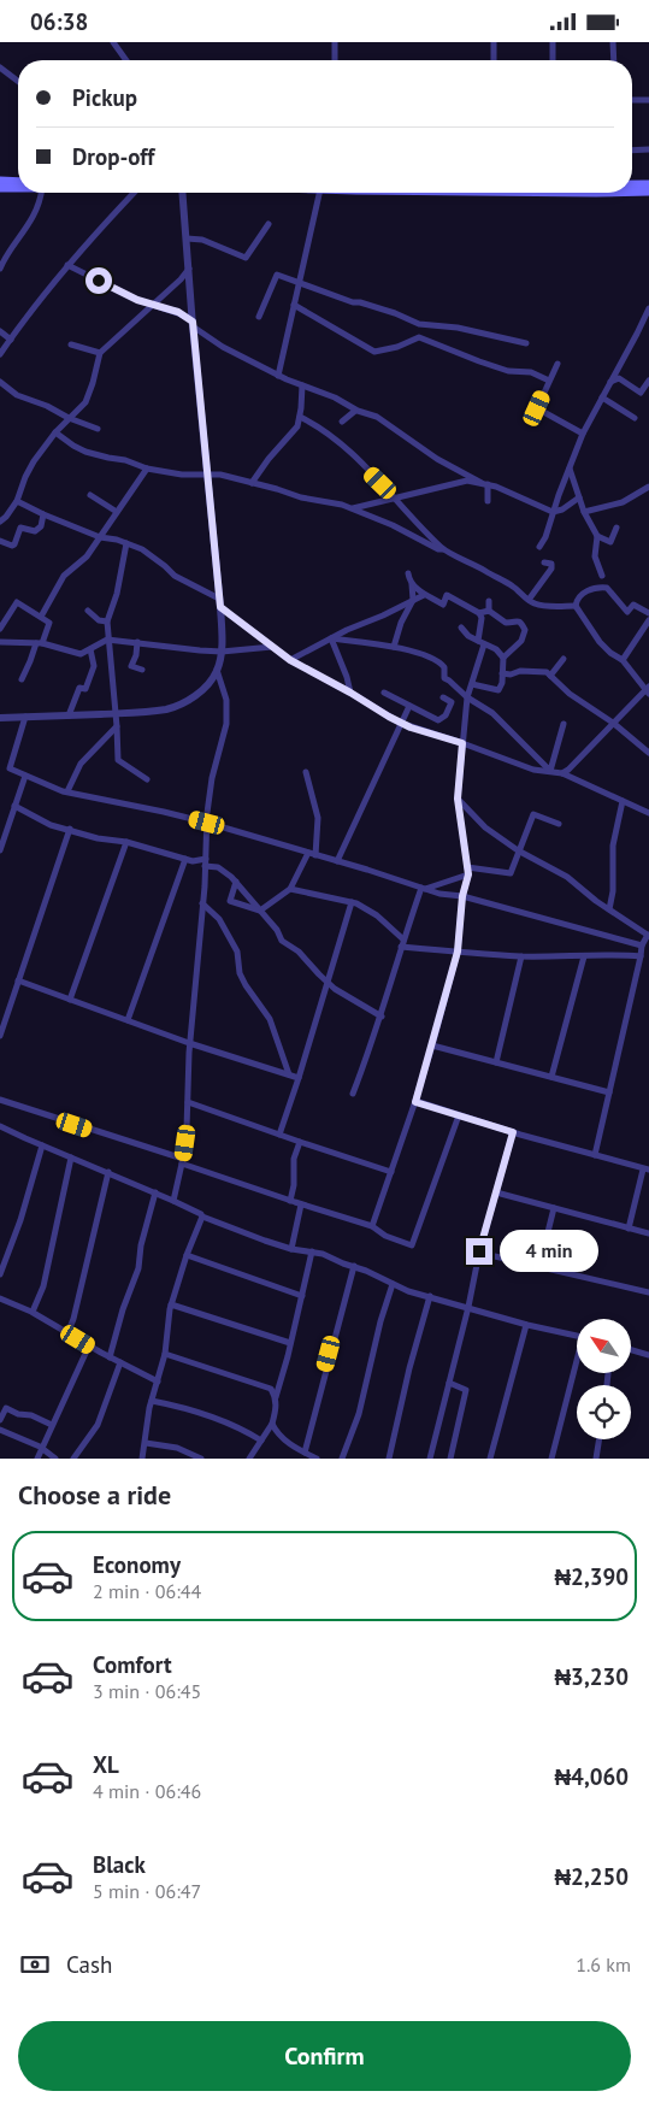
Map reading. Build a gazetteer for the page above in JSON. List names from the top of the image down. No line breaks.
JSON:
{"north":"top left","page":{"status":"06:38","banner":["Pickup","Drop-off"],"bubble":"4 min","heading":"Choose a ride","list":[{"name":"Economy","note":"2 min · 06:44","value":"₦2,390"},{"name":"Comfort","note":"3 min · 06:45","value":"₦3,230"},{"name":"XL","note":"4 min · 06:46","value":"₦4,060"},{"name":"Black","note":"5 min · 06:47","value":"₦2,250"}],"pay":["Cash","1.6 km"],"buttons":"Confirm"}}
